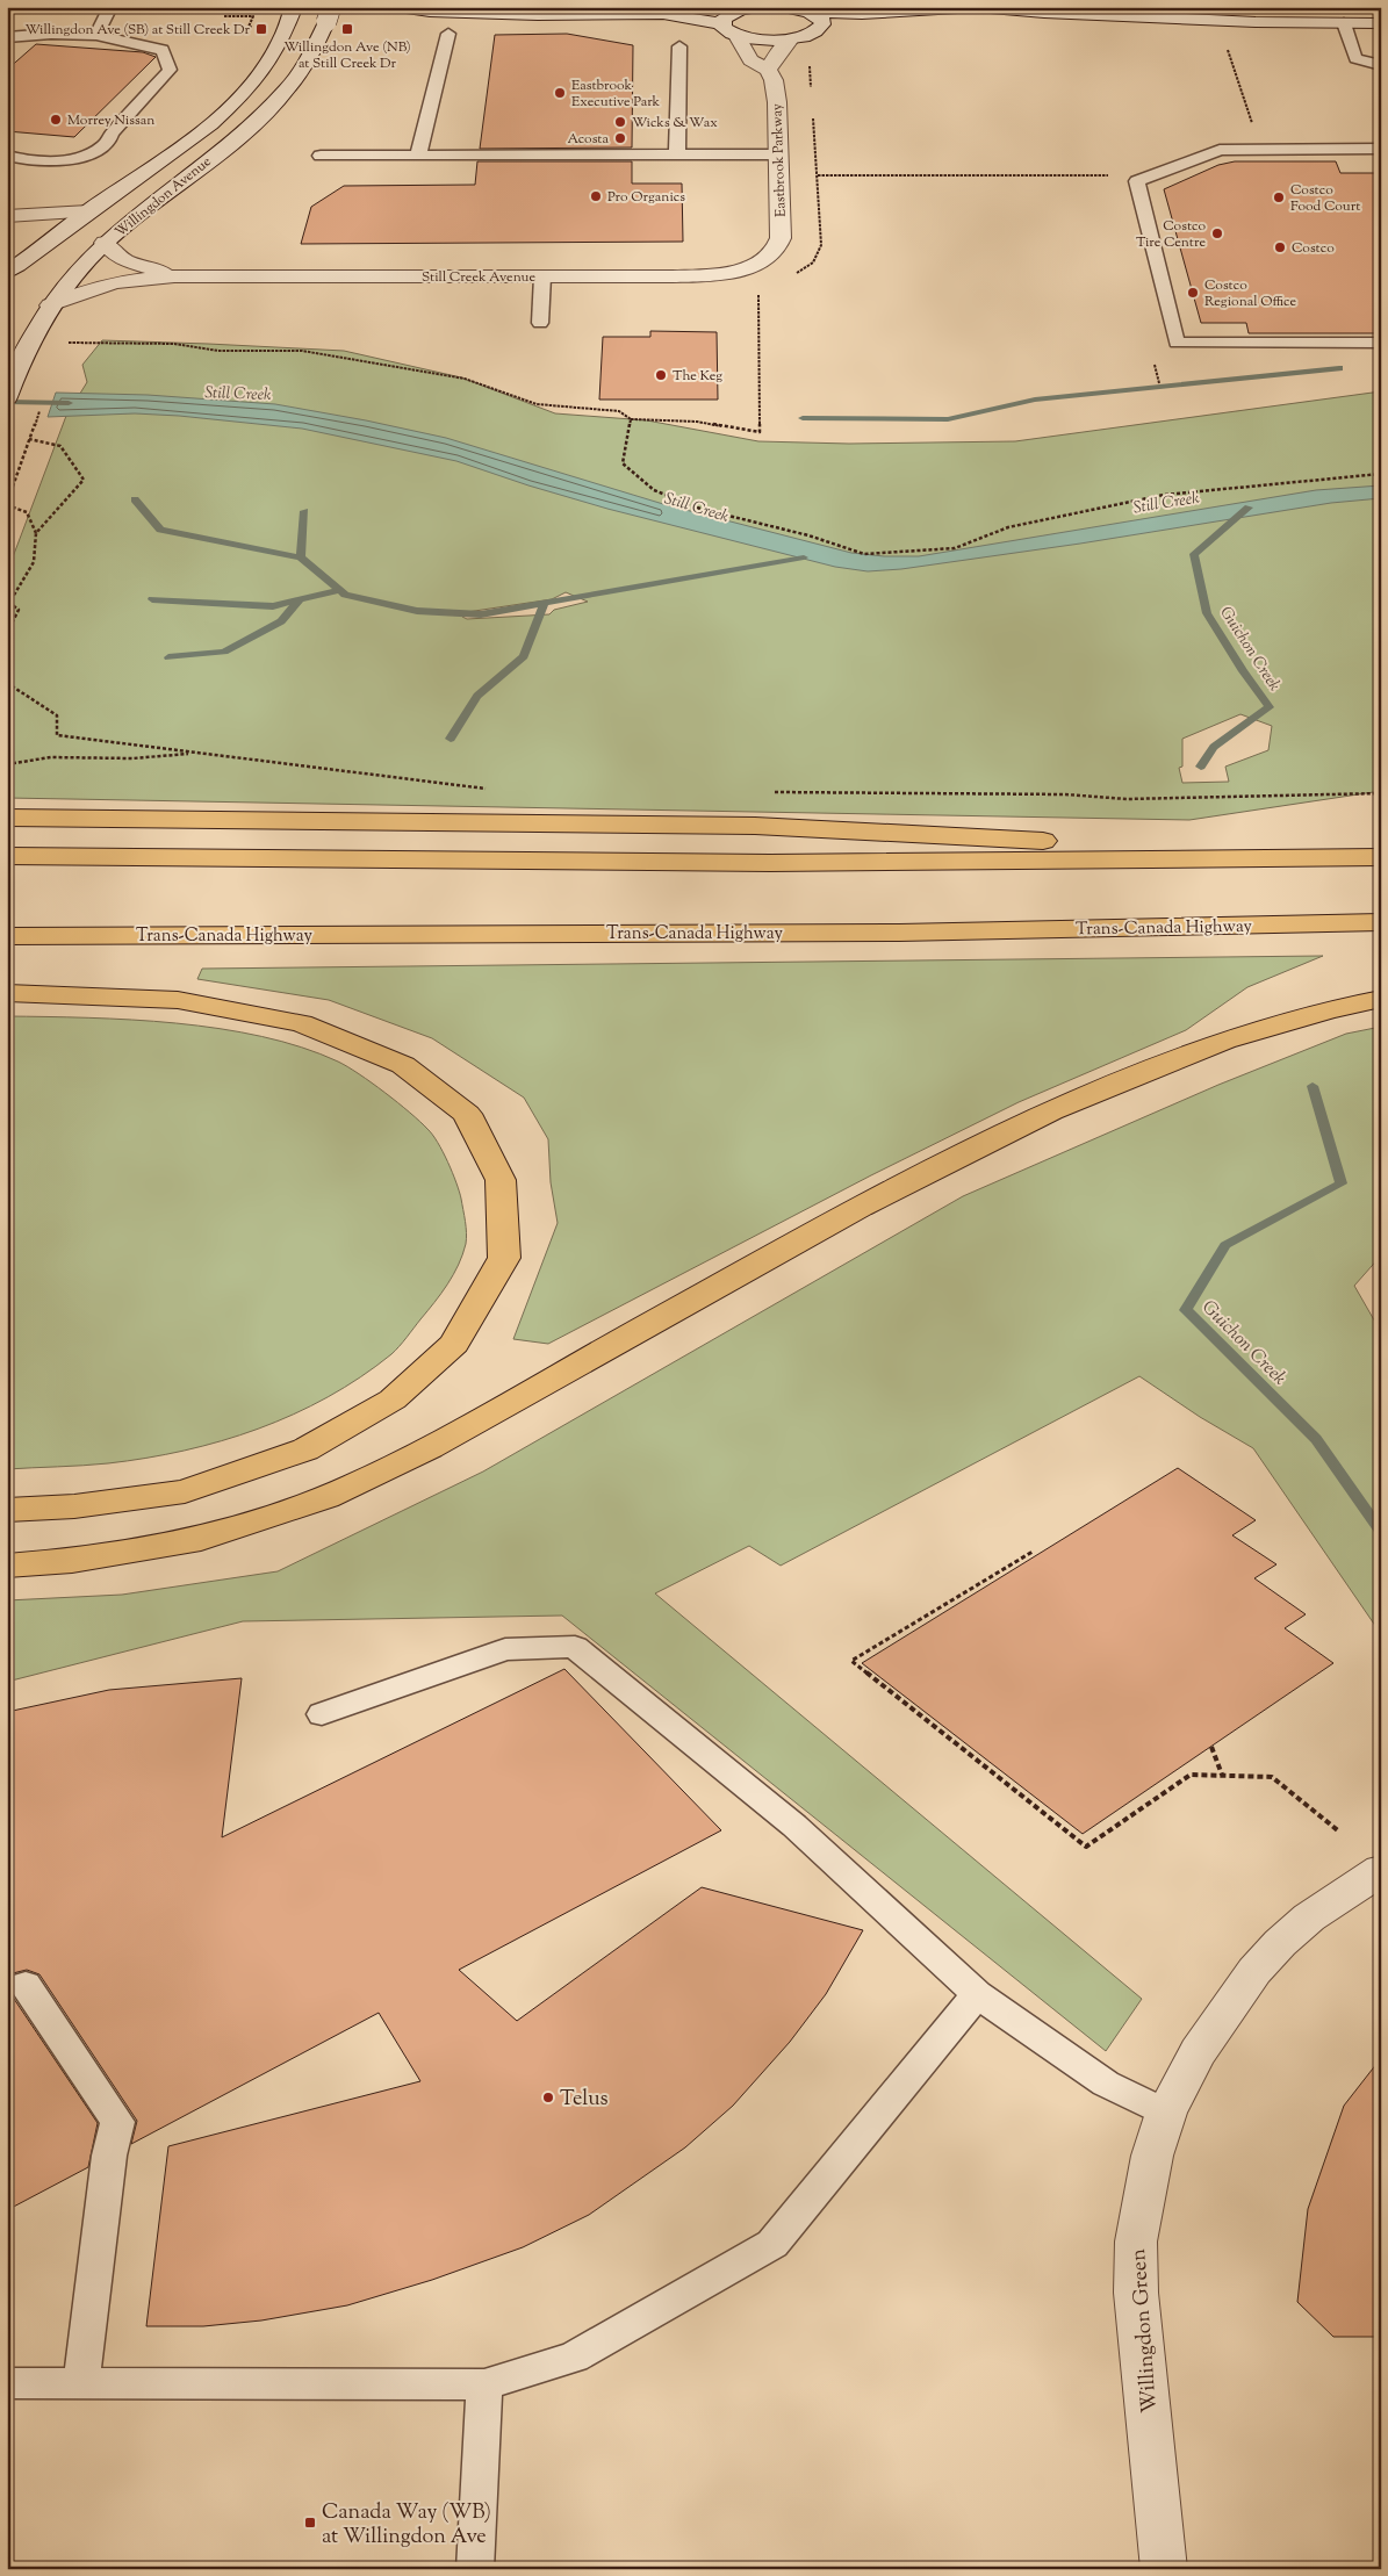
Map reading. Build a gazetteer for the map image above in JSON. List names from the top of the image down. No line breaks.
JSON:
{"streets":{"highway":["Trans-Canada Highway"],"street":["Eastbrook Parkway","Willingdon Avenue","Still Creek Avenue","Willingdon Green"]},"crossings":[["Eastbrook Parkway","Still Creek Avenue"],["Willingdon Avenue","Still Creek Avenue"]],"water":["Still Creek","Guichon Creek"],"places":{"transit":["Willingdon Ave (SB) at Still Creek Dr","Willingdon Ave (NB) at Still Creek Dr","Canada Way (WB) at Willingdon Ave"],"other":["Eastbrook Executive Park","Morrey Nissan","Wicks & Wax","Acosta","Pro Organics","Costco Food Court","Costco Tire Centre","Costco","Costco Regional Office","The Keg","Telus"]}}
